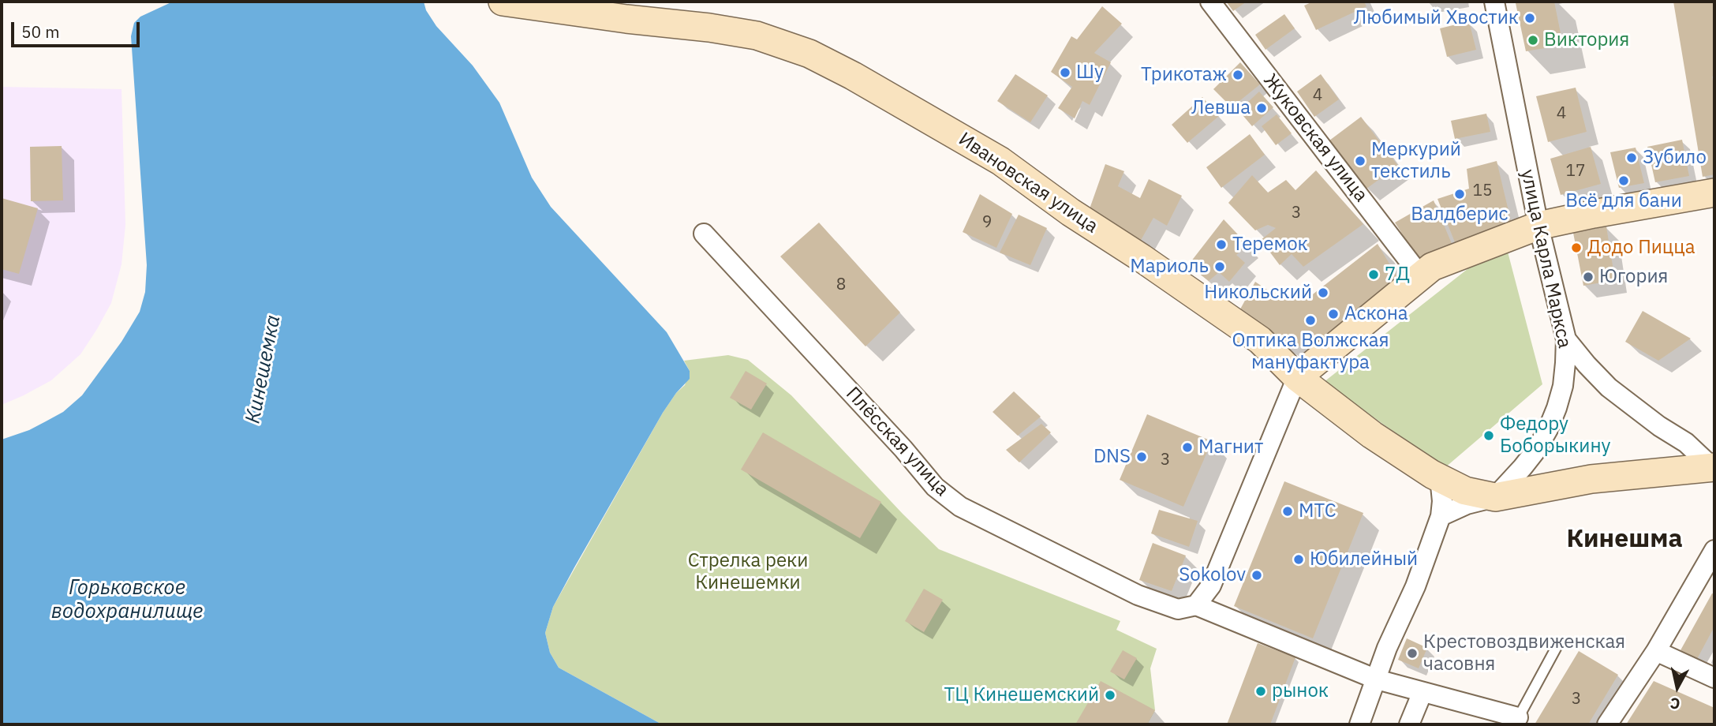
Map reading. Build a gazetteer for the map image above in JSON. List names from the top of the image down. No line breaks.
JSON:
{"streets":{"main road":["Ивановская улица"],"street":["Жуковская улица","улица Карла Маркса","Плёсская улица"]},"crossings":[["Ивановская улица","улица Карла Маркса"]],"districts":["Кинешма"],"water":["Кинешемка","Горьковское водохранилище"],"parks":["Стрелка реки Кинешемки"],"places":["Любимый Хвостик","Виктория","Шу","Трикотаж","Левша","Зубило","Меркурий текстиль","Всё для бани","Валдберис","Теремок","Додо Пицца","Мариоль","7Д","Югория","Никольский","Аскона","Оптика Волжская мануфактура","Федору Боборыкину","Магнит","DNS","МТС","Юбилейный","Sokolov","Крестовоздвиженская часовня","рынок","ТЦ Кинешемский"],"house_numbers":["4","4","17","15","3","9","8","3","3"],"scale_bar":"50 m","north":"bottom"}
